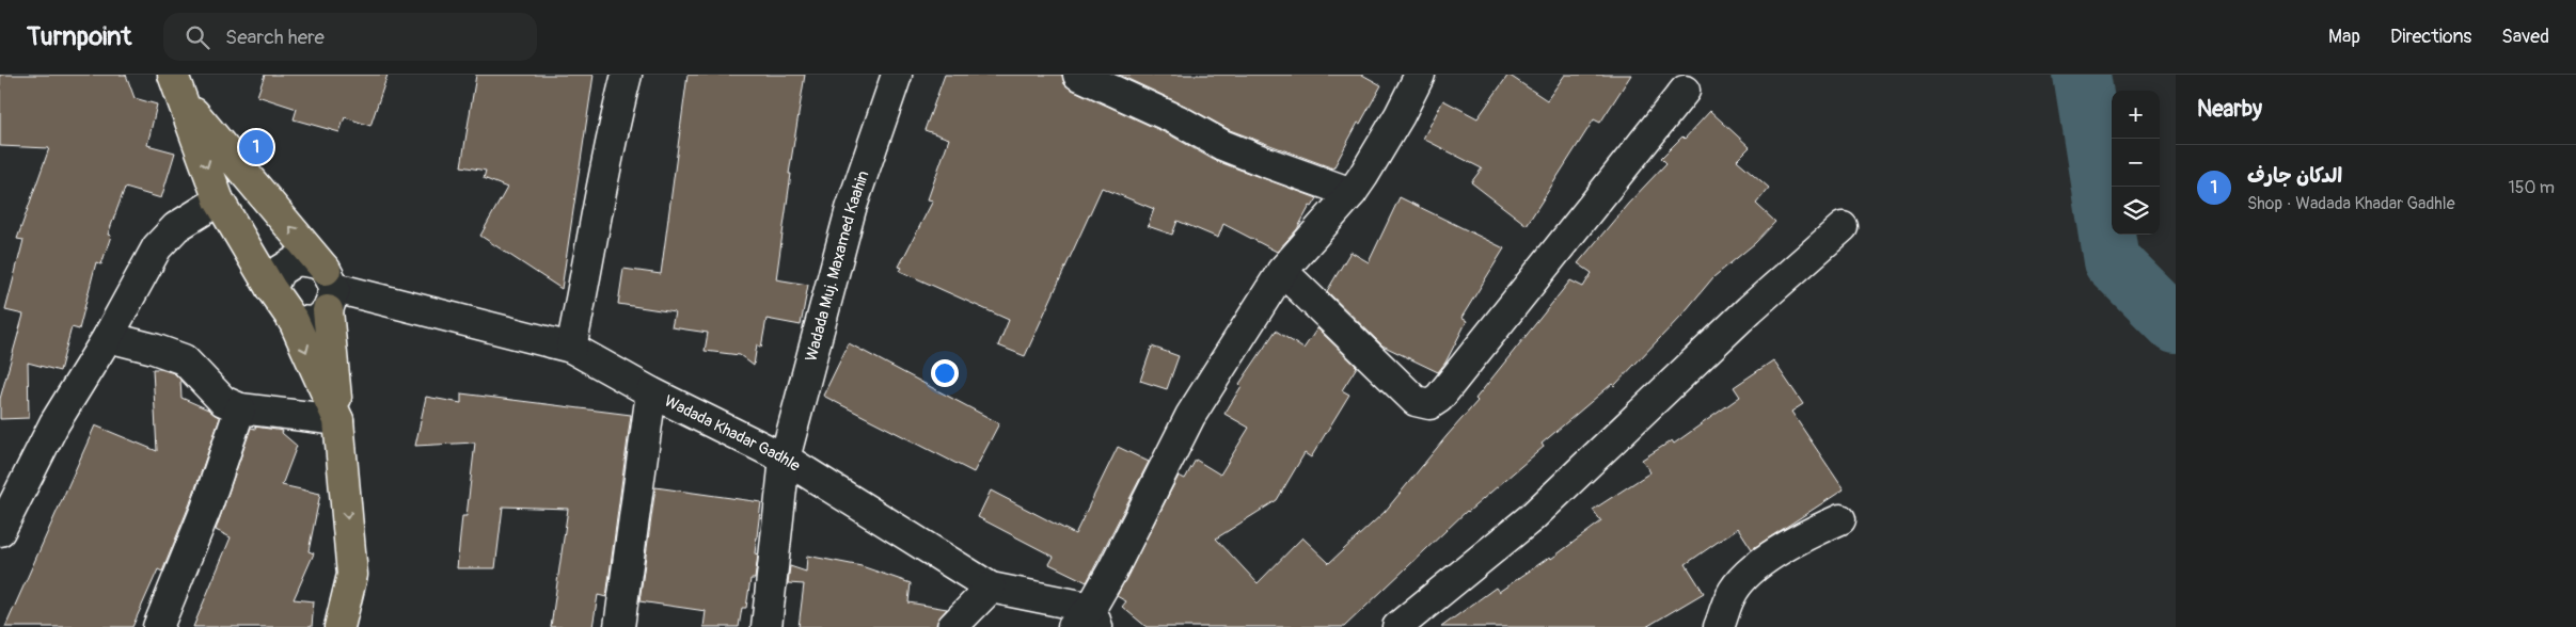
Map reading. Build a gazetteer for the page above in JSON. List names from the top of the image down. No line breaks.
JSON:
{"streets":{"street":["Wadada Muj. Maxamed Kaahin","Wadada Khadar Gadhle"]},"crossings":[["Wadada Muj. Maxamed Kaahin","Wadada Khadar Gadhle"]],"page":{"header":"Turnpoint","search":"Search here","nav":["Map","Directions","Saved"],"heading":"Nearby","map_buttons":["+","−"],"pins":"1","list":[{"mark":"1","name":"الدكان جارف","note":"Shop · Wadada Khadar Gadhle","value":"150 m"}]}}
